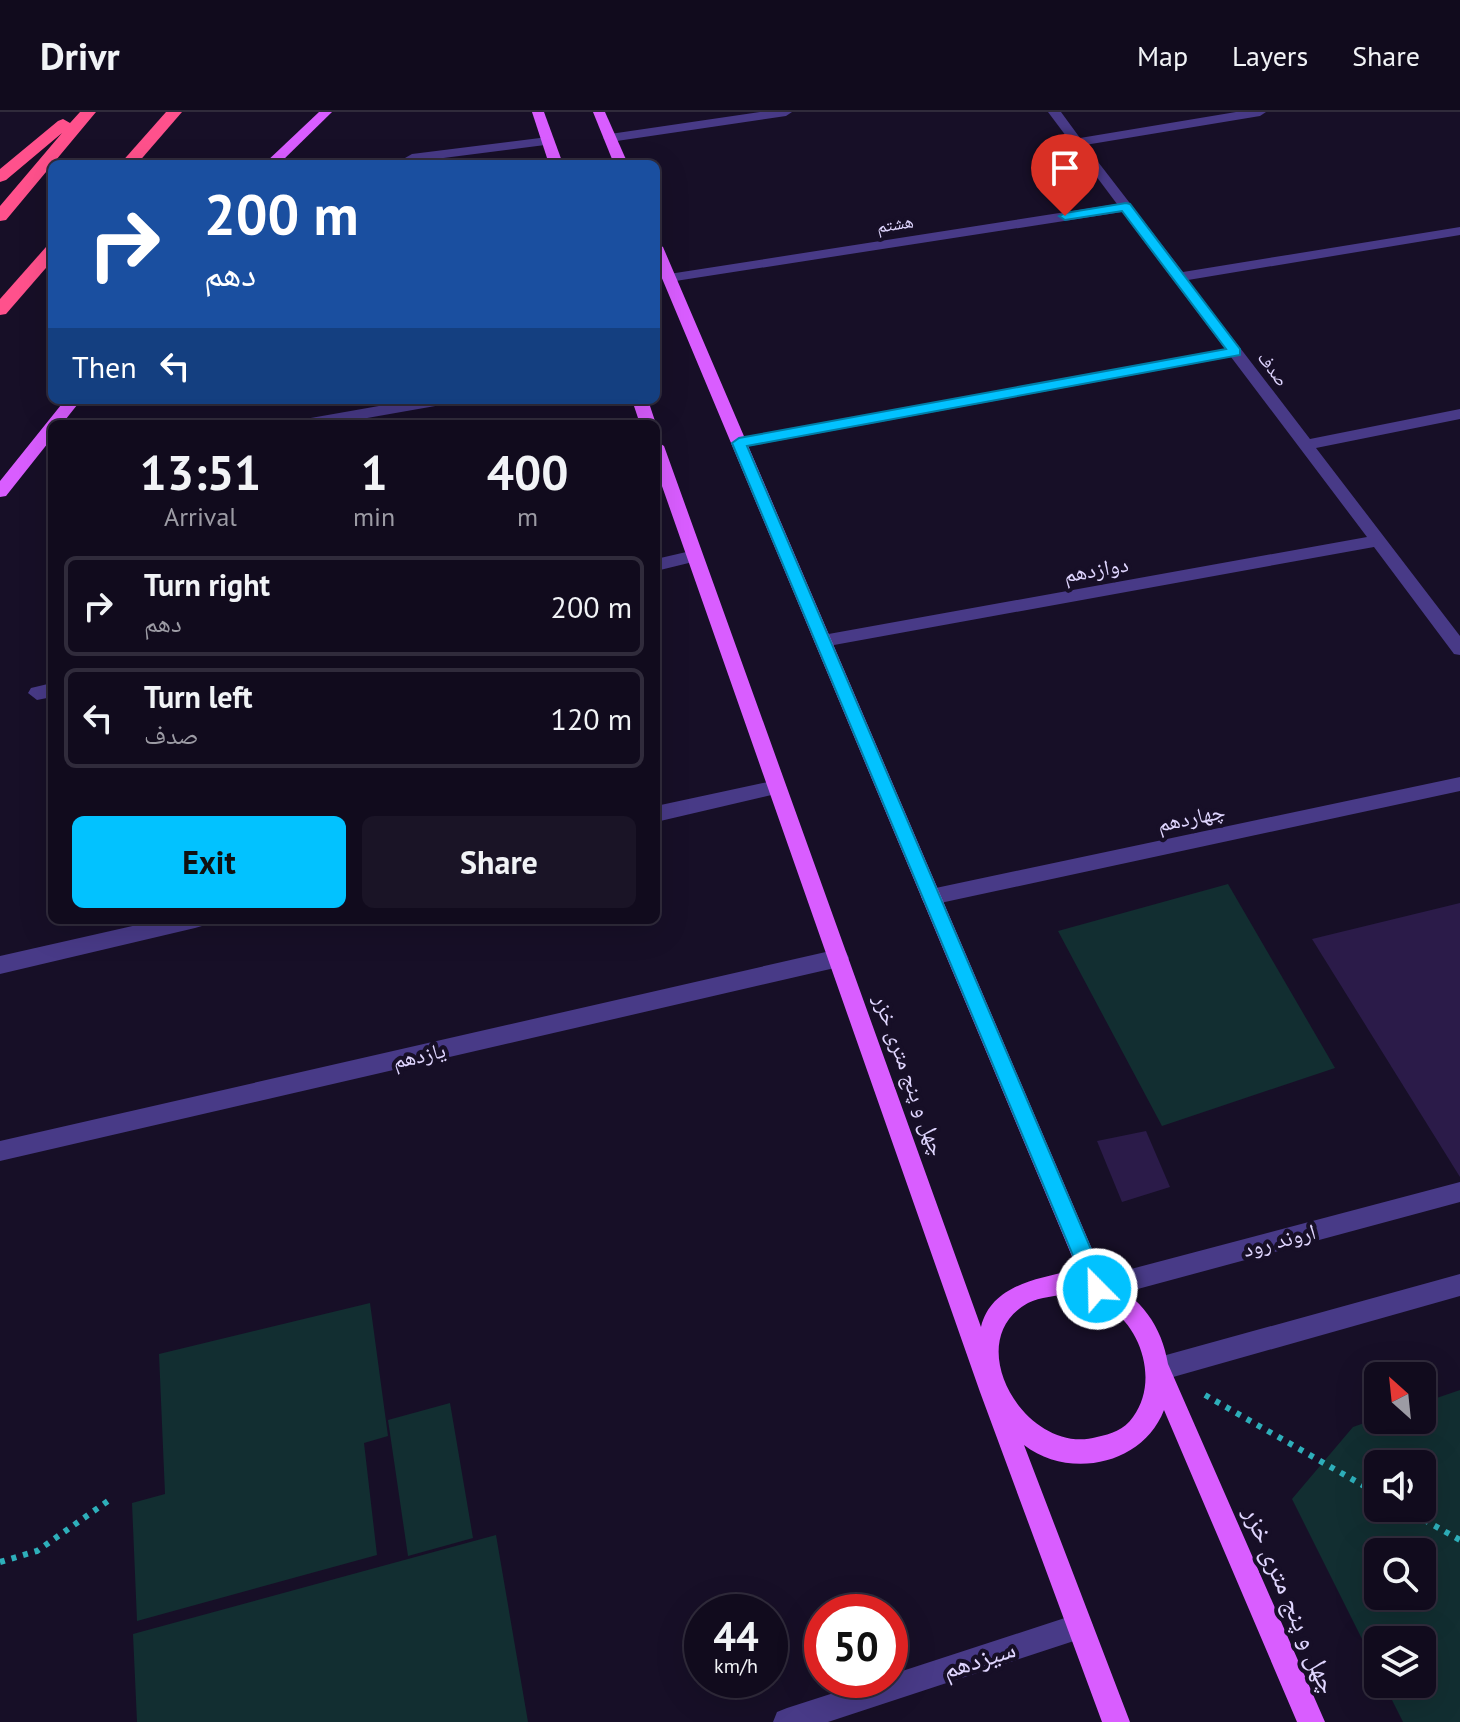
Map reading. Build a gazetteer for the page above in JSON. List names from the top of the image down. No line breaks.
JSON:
{"streets":{"main road":["چهل و پنج متری خزر"],"street":["هشتم","صدف","دوازدهم","چهاردهم","یازدهم","اروند رود","سیزدهم"]},"crossings":[["هشتم","صدف"],["صدف","دوازدهم"],["یازدهم","چهل و پنج متری خزر"],["چهل و پنج متری خزر","اروند رود"],["چهل و پنج متری خزر","سیزدهم"]],"north":"top left","page":{"header":"Drivr","nav":["Map","Layers","Share"],"turn":["200 m","دهم"],"then":"Then","eta":["13:51","Arrival","1","min","400","m"],"list":[{"name":"Turn right","note":"دهم","value":"200 m"},{"name":"Turn left","note":"صدف","value":"120 m"}],"buttons":["Exit","Share"],"speed":"44 km/h","limit":"50"}}
